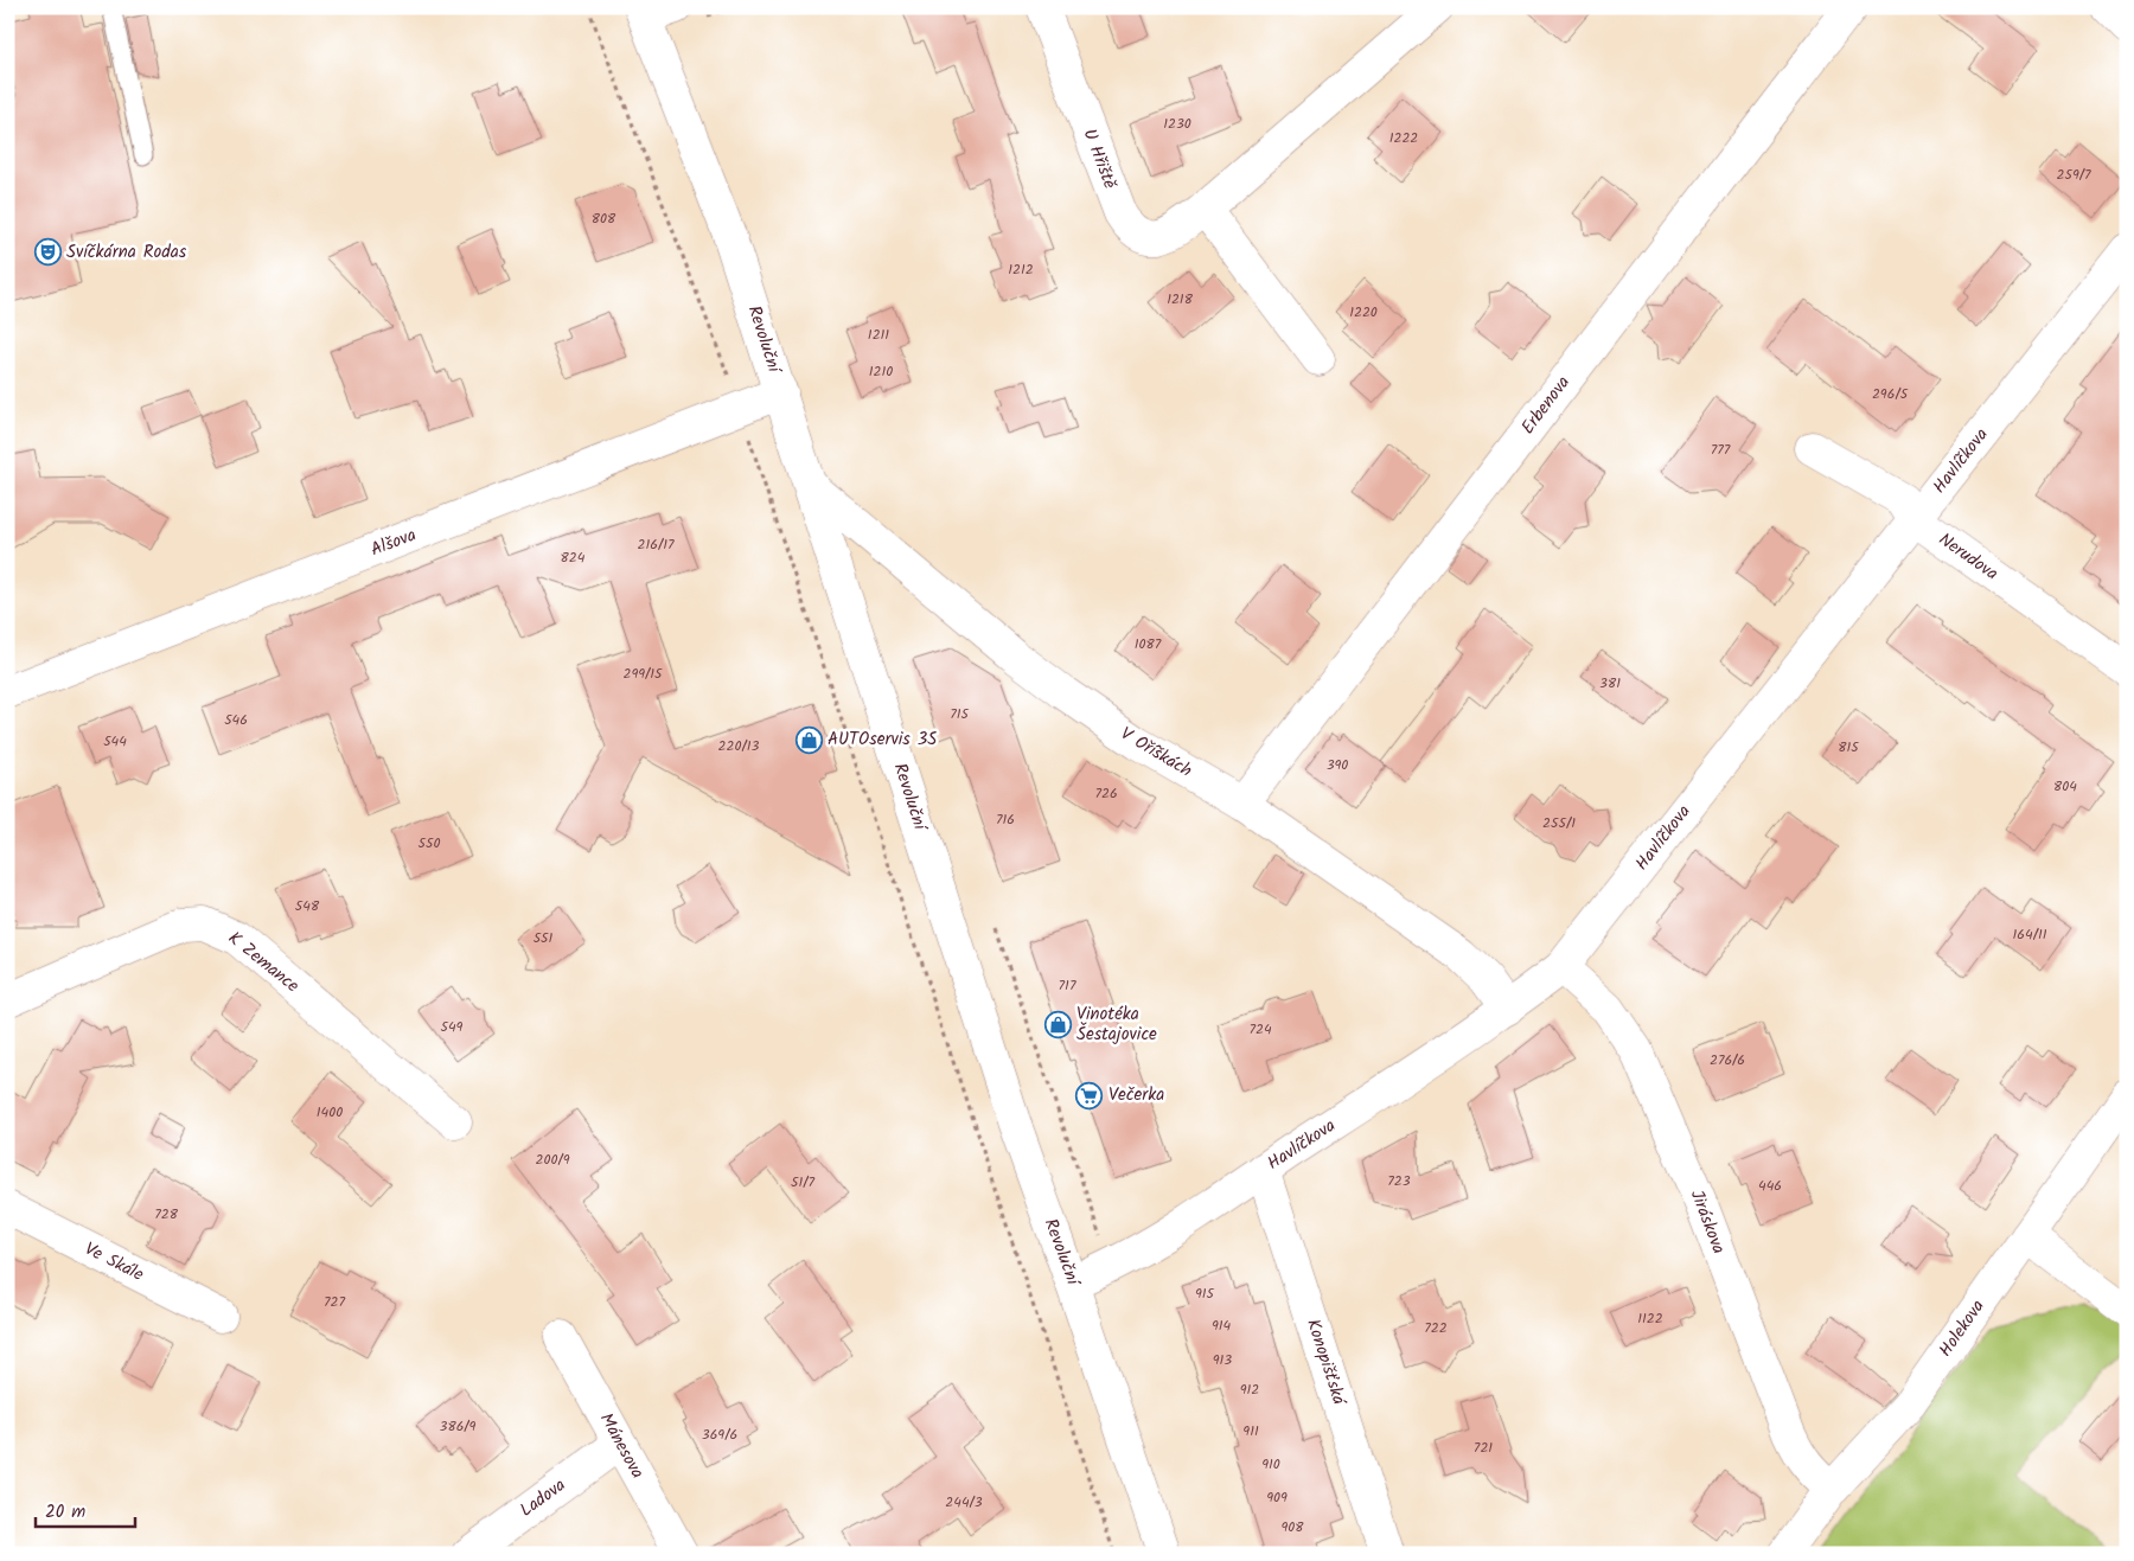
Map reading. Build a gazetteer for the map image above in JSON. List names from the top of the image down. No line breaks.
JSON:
{"streets":{"street":["U Hřiště","Revoluční","Erbenova","Havlíčkova","Alšova","Nerudova","V Oříškách","K Zemance","Jiráskova","Ve Skále","Holekova","Konopišťská","Mánesova","Ladova"]},"crossings":[["Revoluční","Havlíčkova"],["Revoluční","Alšova"],["Revoluční","V Oříškách"],["Erbenova","V Oříškách"],["Havlíčkova","Nerudova"],["Havlíčkova","V Oříškách"],["Havlíčkova","Jiráskova"],["Havlíčkova","Konopišťská"],["Jiráskova","Holekova"],["Mánesova","Ladova"]],"places":{"theatre":["Svíčkárna Rodas"],"shop":["AUTOservis 3S","Vinotéka Šestajovice"],"supermarket":["Večerka"]},"house_numbers":["1230","1222","259/7","808","1212","1218","1220","1211","1210","296/5","777","216/17","824","1087","299/15","381","715","546","544","220/13","815","390","804","726","716","255/1","550","548","164/11","551","717","549","724","276/6","1400","200/9","723","51/7","446","728","915","727","1122","914","722","913","912","386/9","911","369/6","721","910","909","244/3","908"],"scale_bar":"20 m"}
